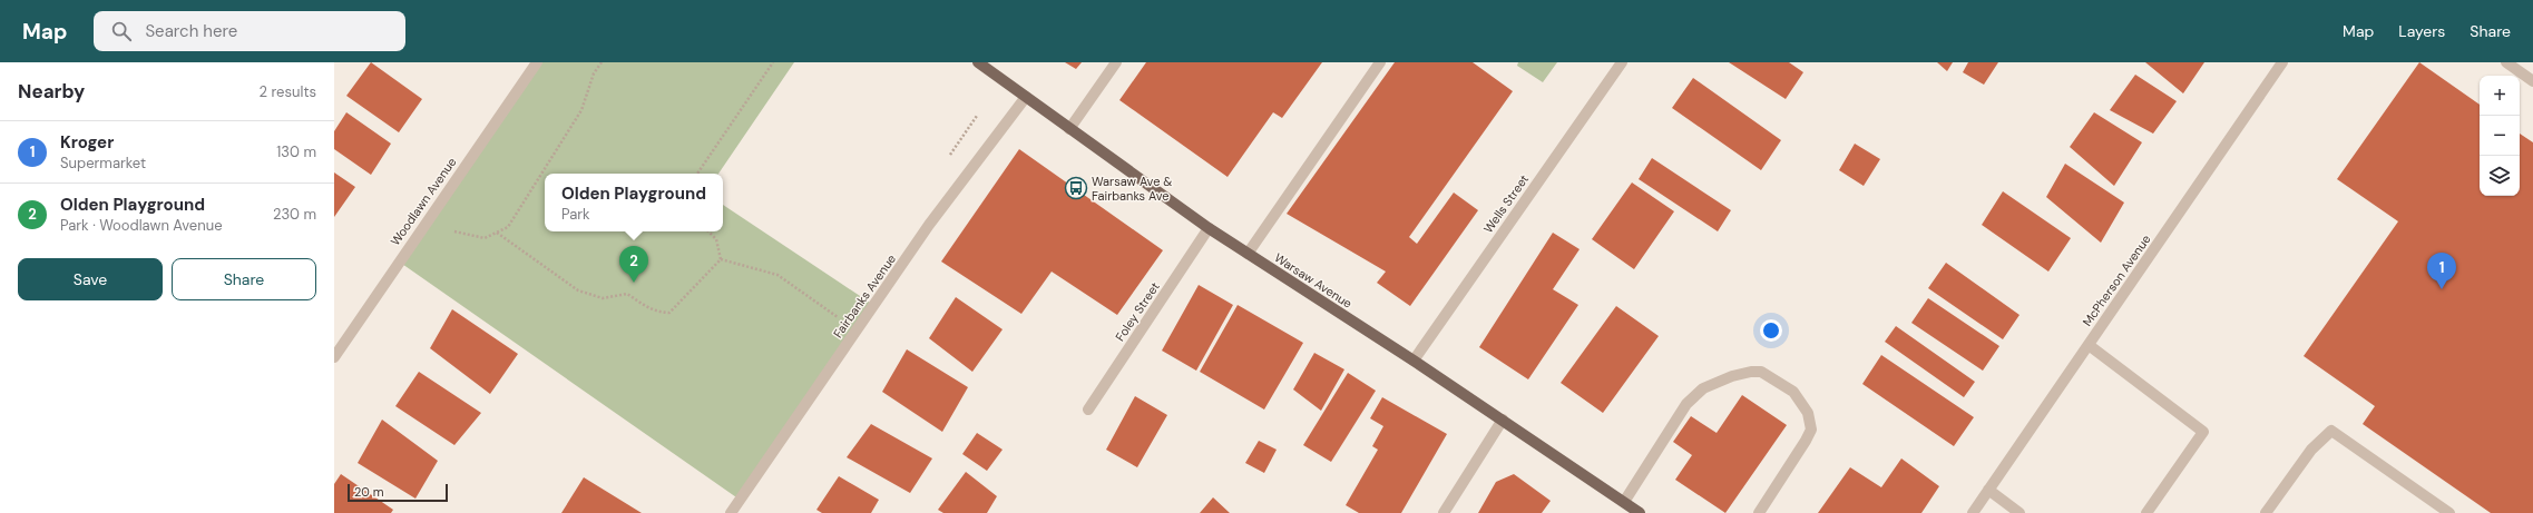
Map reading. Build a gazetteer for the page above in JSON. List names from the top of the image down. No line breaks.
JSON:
{"streets":{"main road":["Warsaw Avenue"],"street":["Woodlawn Avenue","Wells Street","McPherson Avenue","Fairbanks Avenue","Foley Street"]},"crossings":[["Wells Street","Warsaw Avenue"],["Warsaw Avenue","Fairbanks Avenue"],["Warsaw Avenue","Foley Street"]],"places":{"bus stop":["Warsaw Ave & Fairbanks Ave"]},"scale_bar":"20 m","page":{"header":"Map","search":"Search here","nav":["Map","Layers","Share"],"heading":["Nearby","2 results"],"map_buttons":["+","−"],"list":[{"mark":"1","name":"Kroger","note":"Supermarket","value":"130 m"},{"mark":"2","name":"Olden Playground","note":"Park · Woodlawn Avenue","value":"230 m"}],"popup":["Olden Playground","Park"],"buttons":["Save","Share"],"pins":["2","1"],"scale":"20 m"}}
